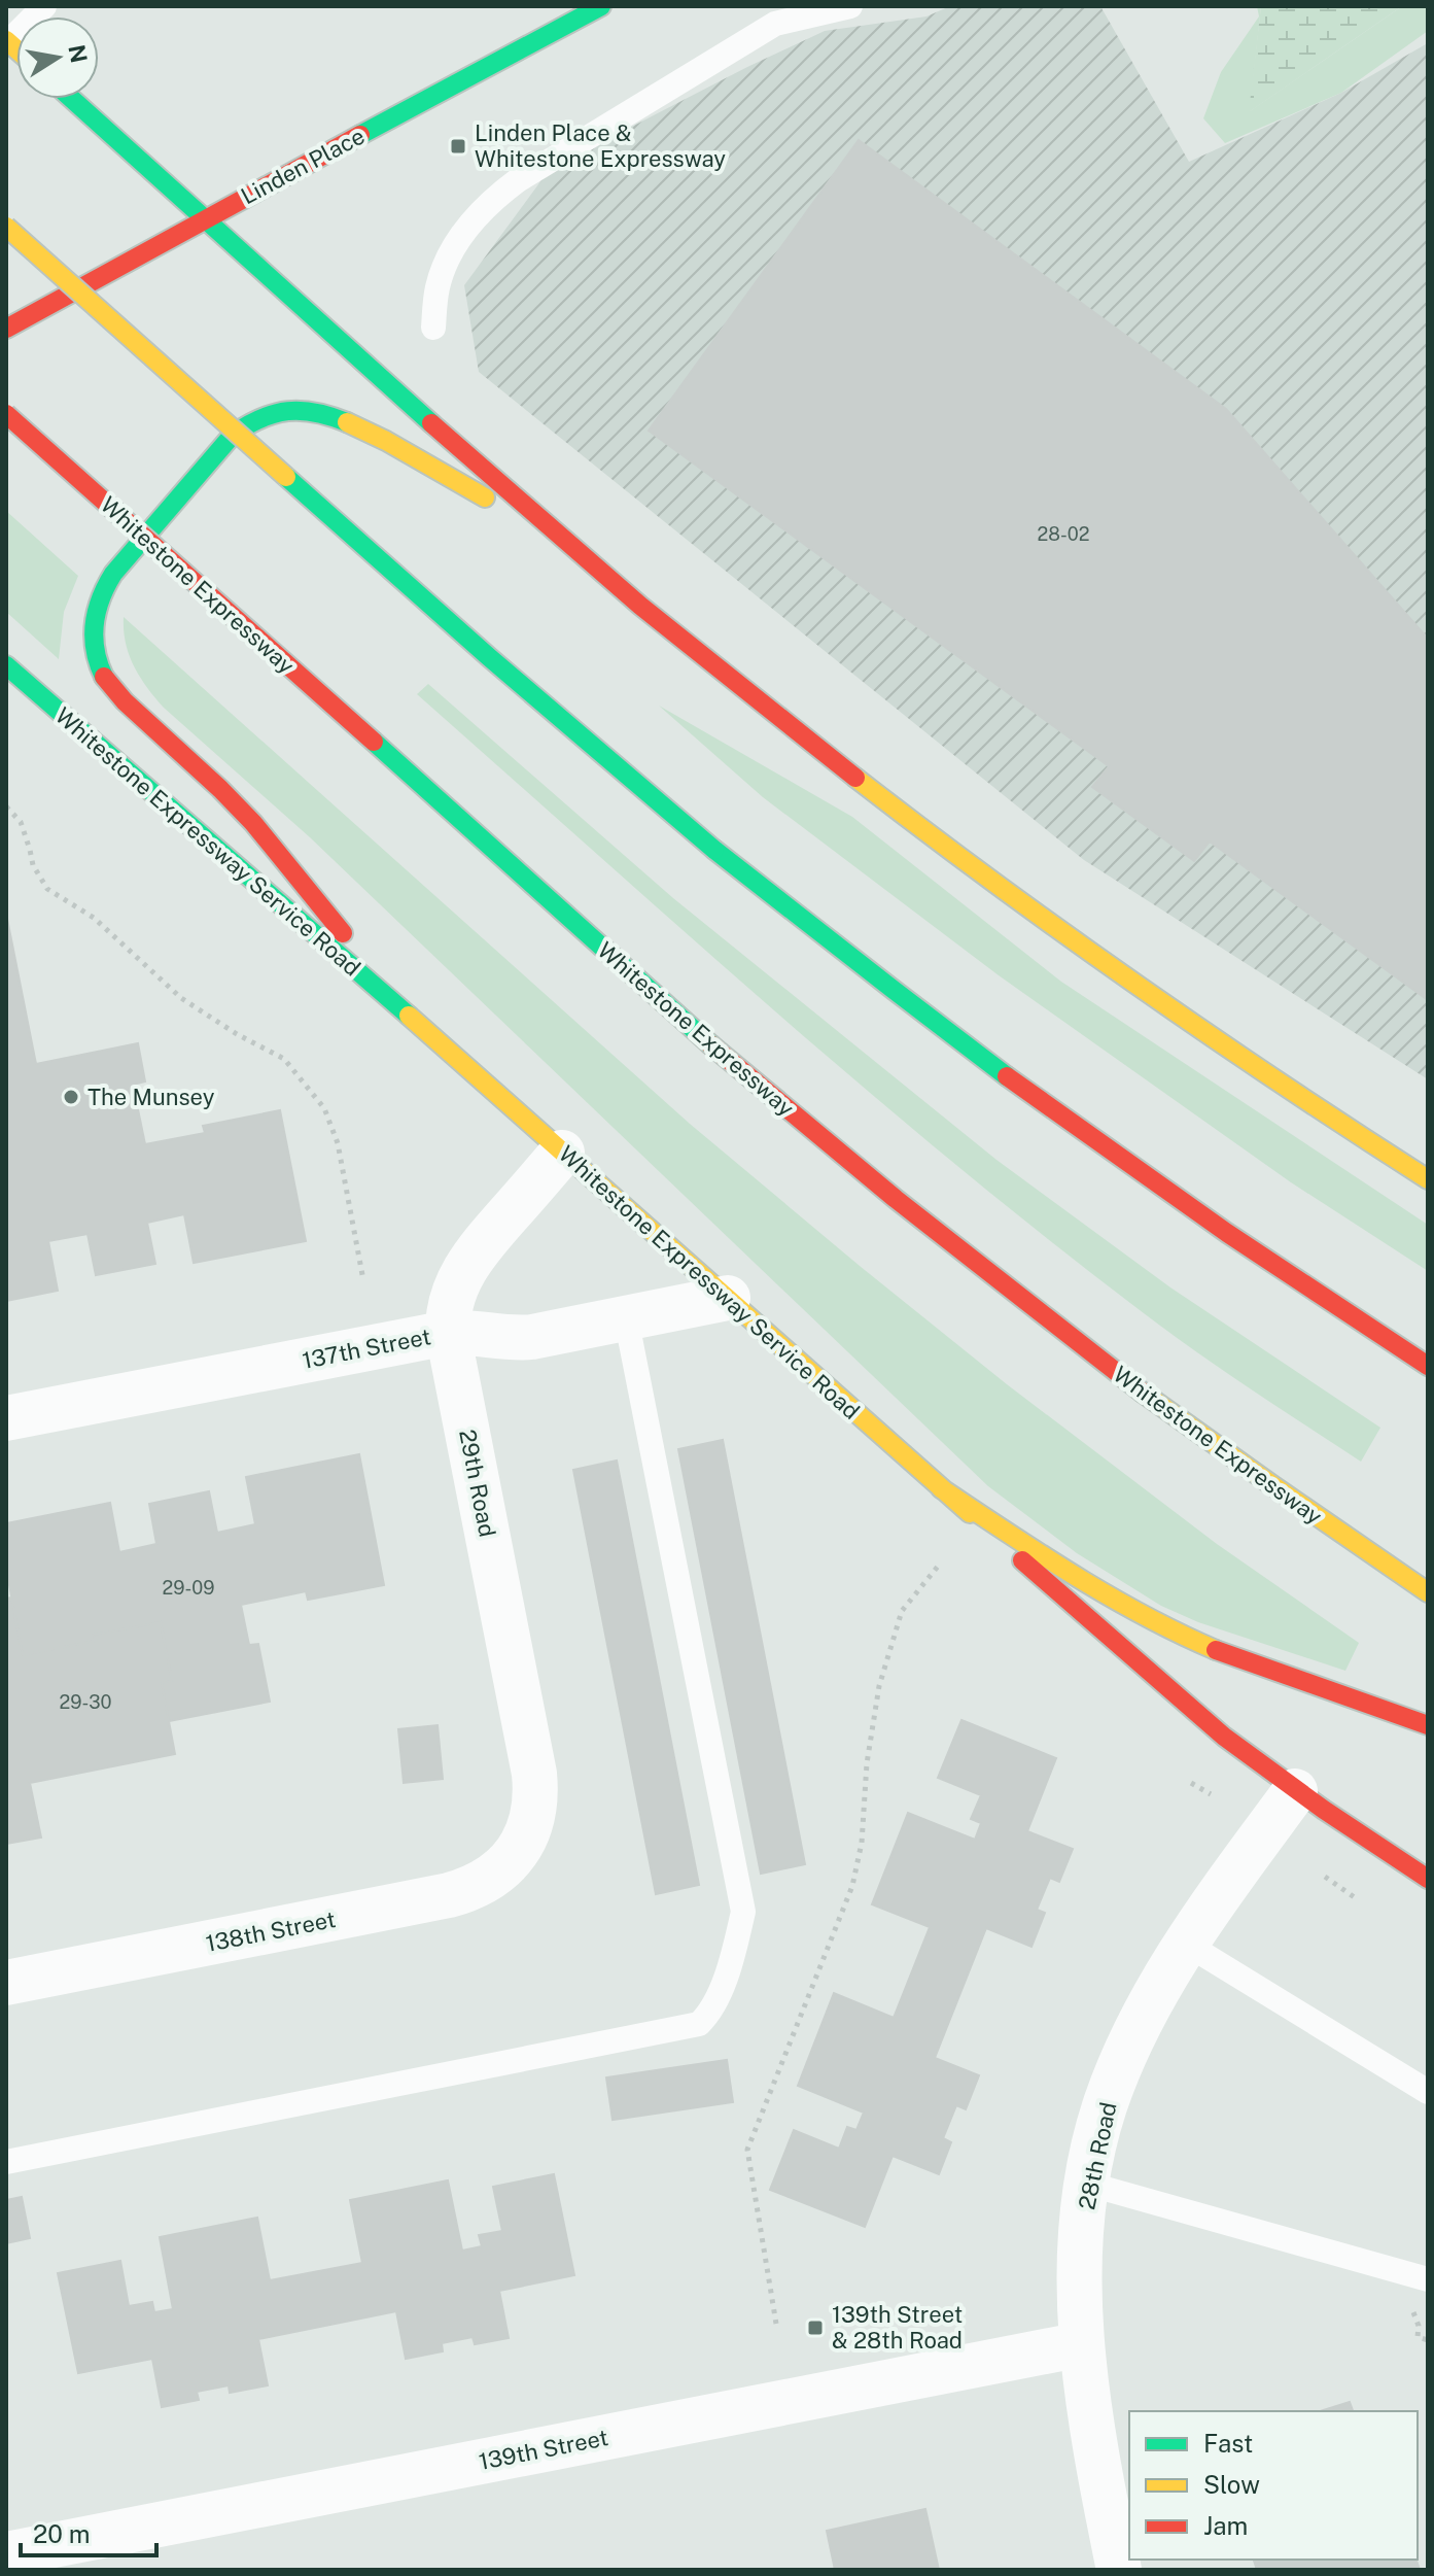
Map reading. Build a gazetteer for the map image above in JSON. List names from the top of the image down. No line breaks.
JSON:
{"streets":{"main road":["Linden Place","Whitestone Expressway","Whitestone Expressway Service Road"],"street":["137th Street","29th Road","138th Street","28th Road","139th Street"]},"crossings":[["Whitestone Expressway Service Road","137th Street"],["Whitestone Expressway Service Road","29th Road"],["Whitestone Expressway Service Road","28th Road"],["137th Street","29th Road"],["29th Road","138th Street"],["28th Road","139th Street"]],"places":{"transit":["Linden Place & Whitestone Expressway","139th Street & 28th Road"],"other":["The Munsey"]},"house_numbers":["28-02","29-09","29-30"],"legend":["Fast","Slow","Jam"],"scale_bar":"20 m","north":"right"}
